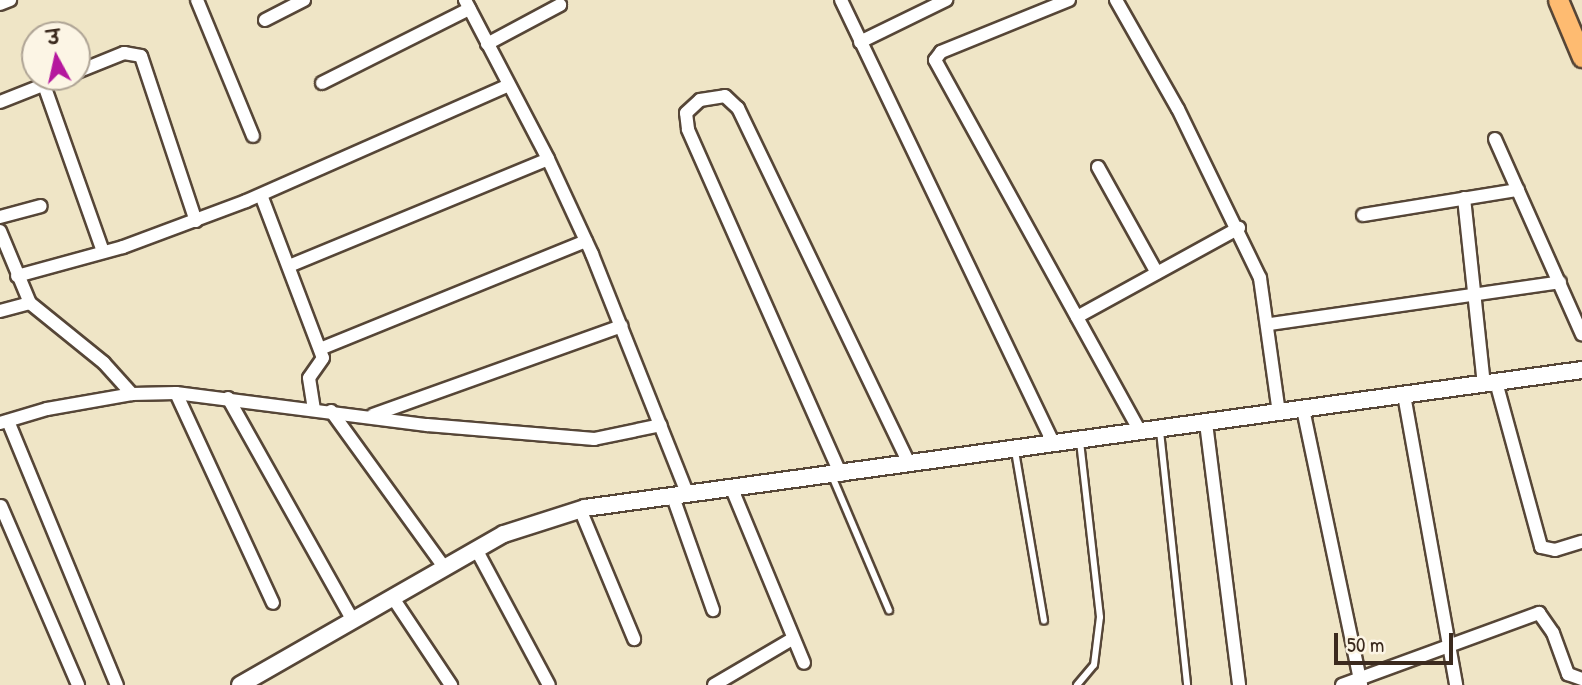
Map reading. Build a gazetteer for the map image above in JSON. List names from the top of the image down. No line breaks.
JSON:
{"scale_bar":"50 m","north":"top"}
